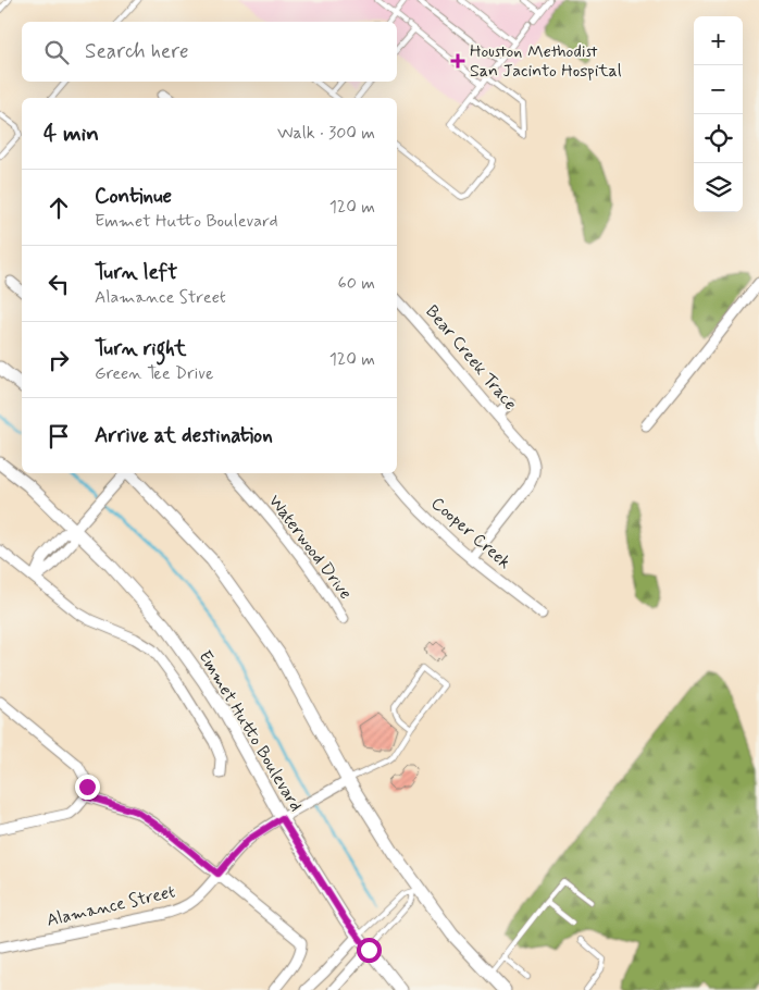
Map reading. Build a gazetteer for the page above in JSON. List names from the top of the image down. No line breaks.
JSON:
{"streets":{"street":["Bear Creek Trace","Cooper Creek","Waterwood Drive","Emmet Hutto Boulevard","Alamance Street"]},"crossings":[["Bear Creek Trace","Cooper Creek"],["Emmet Hutto Boulevard","Alamance Street"]],"places":{"health":["Houston Methodist San Jacinto Hospital"]},"page":{"map_buttons":["+","−"],"search":"Search here","heading":["4 min","Walk · 300 m"],"list":[["Continue","Emmet Hutto Boulevard","120 m"],["Turn left","Alamance Street","60 m"],["Turn right","Green Tee Drive","120 m"],"Arrive at destination"]}}
